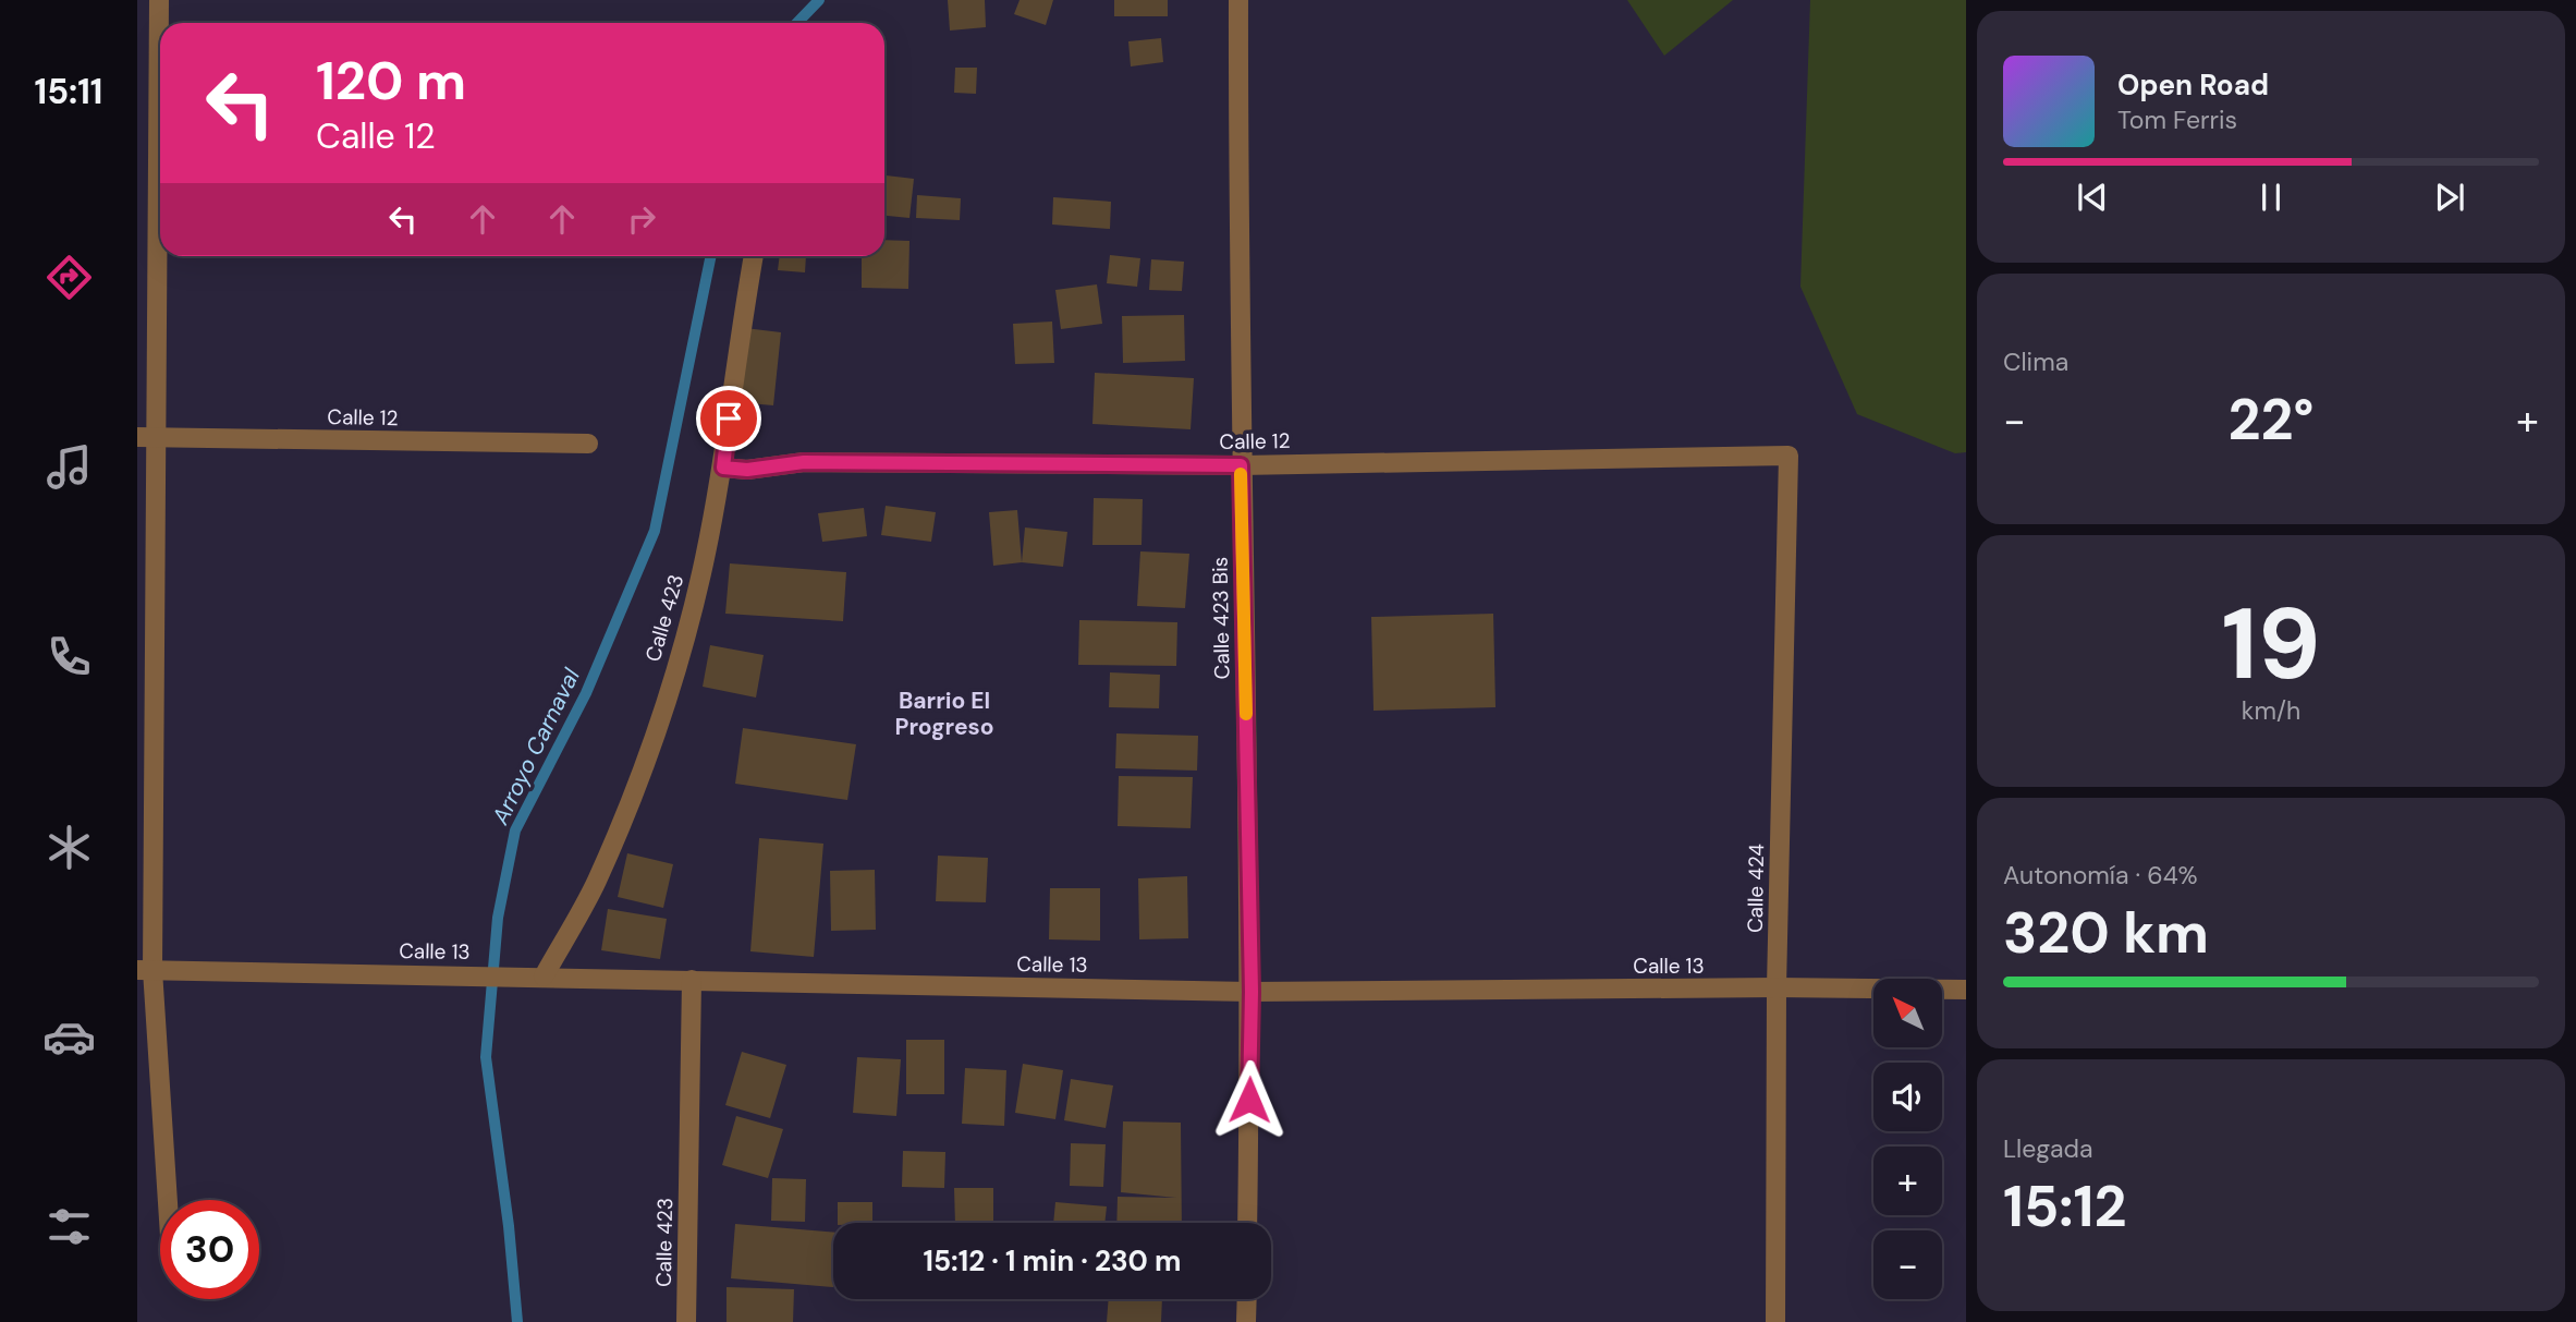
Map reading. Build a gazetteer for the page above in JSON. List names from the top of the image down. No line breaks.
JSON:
{"streets":{"street":["Calle 12","Calle 423","Calle 423 Bis","Calle 424","Calle 13"]},"crossings":[["Calle 12","Calle 423"],["Calle 12","Calle 423 Bis"],["Calle 12","Calle 424"],["Calle 423","Calle 13"],["Calle 423 Bis","Calle 13"],["Calle 424","Calle 13"]],"districts":["Barrio El Progreso"],"water":["Arroyo Carnaval"],"north":"top left","page":{"tabs":"15:11","turn":["120 m","Calle 12"],"song":["Open Road","Tom Ferris"],"tile":["Clima",["19","km/h"],["Autonomía · 64%","320 km"],["Llegada","15:12"]],"heat":["−","22°","+"],"map_buttons":["+","−"],"limit":"30","trip":"15:12 · 1 min · 230 m"}}
